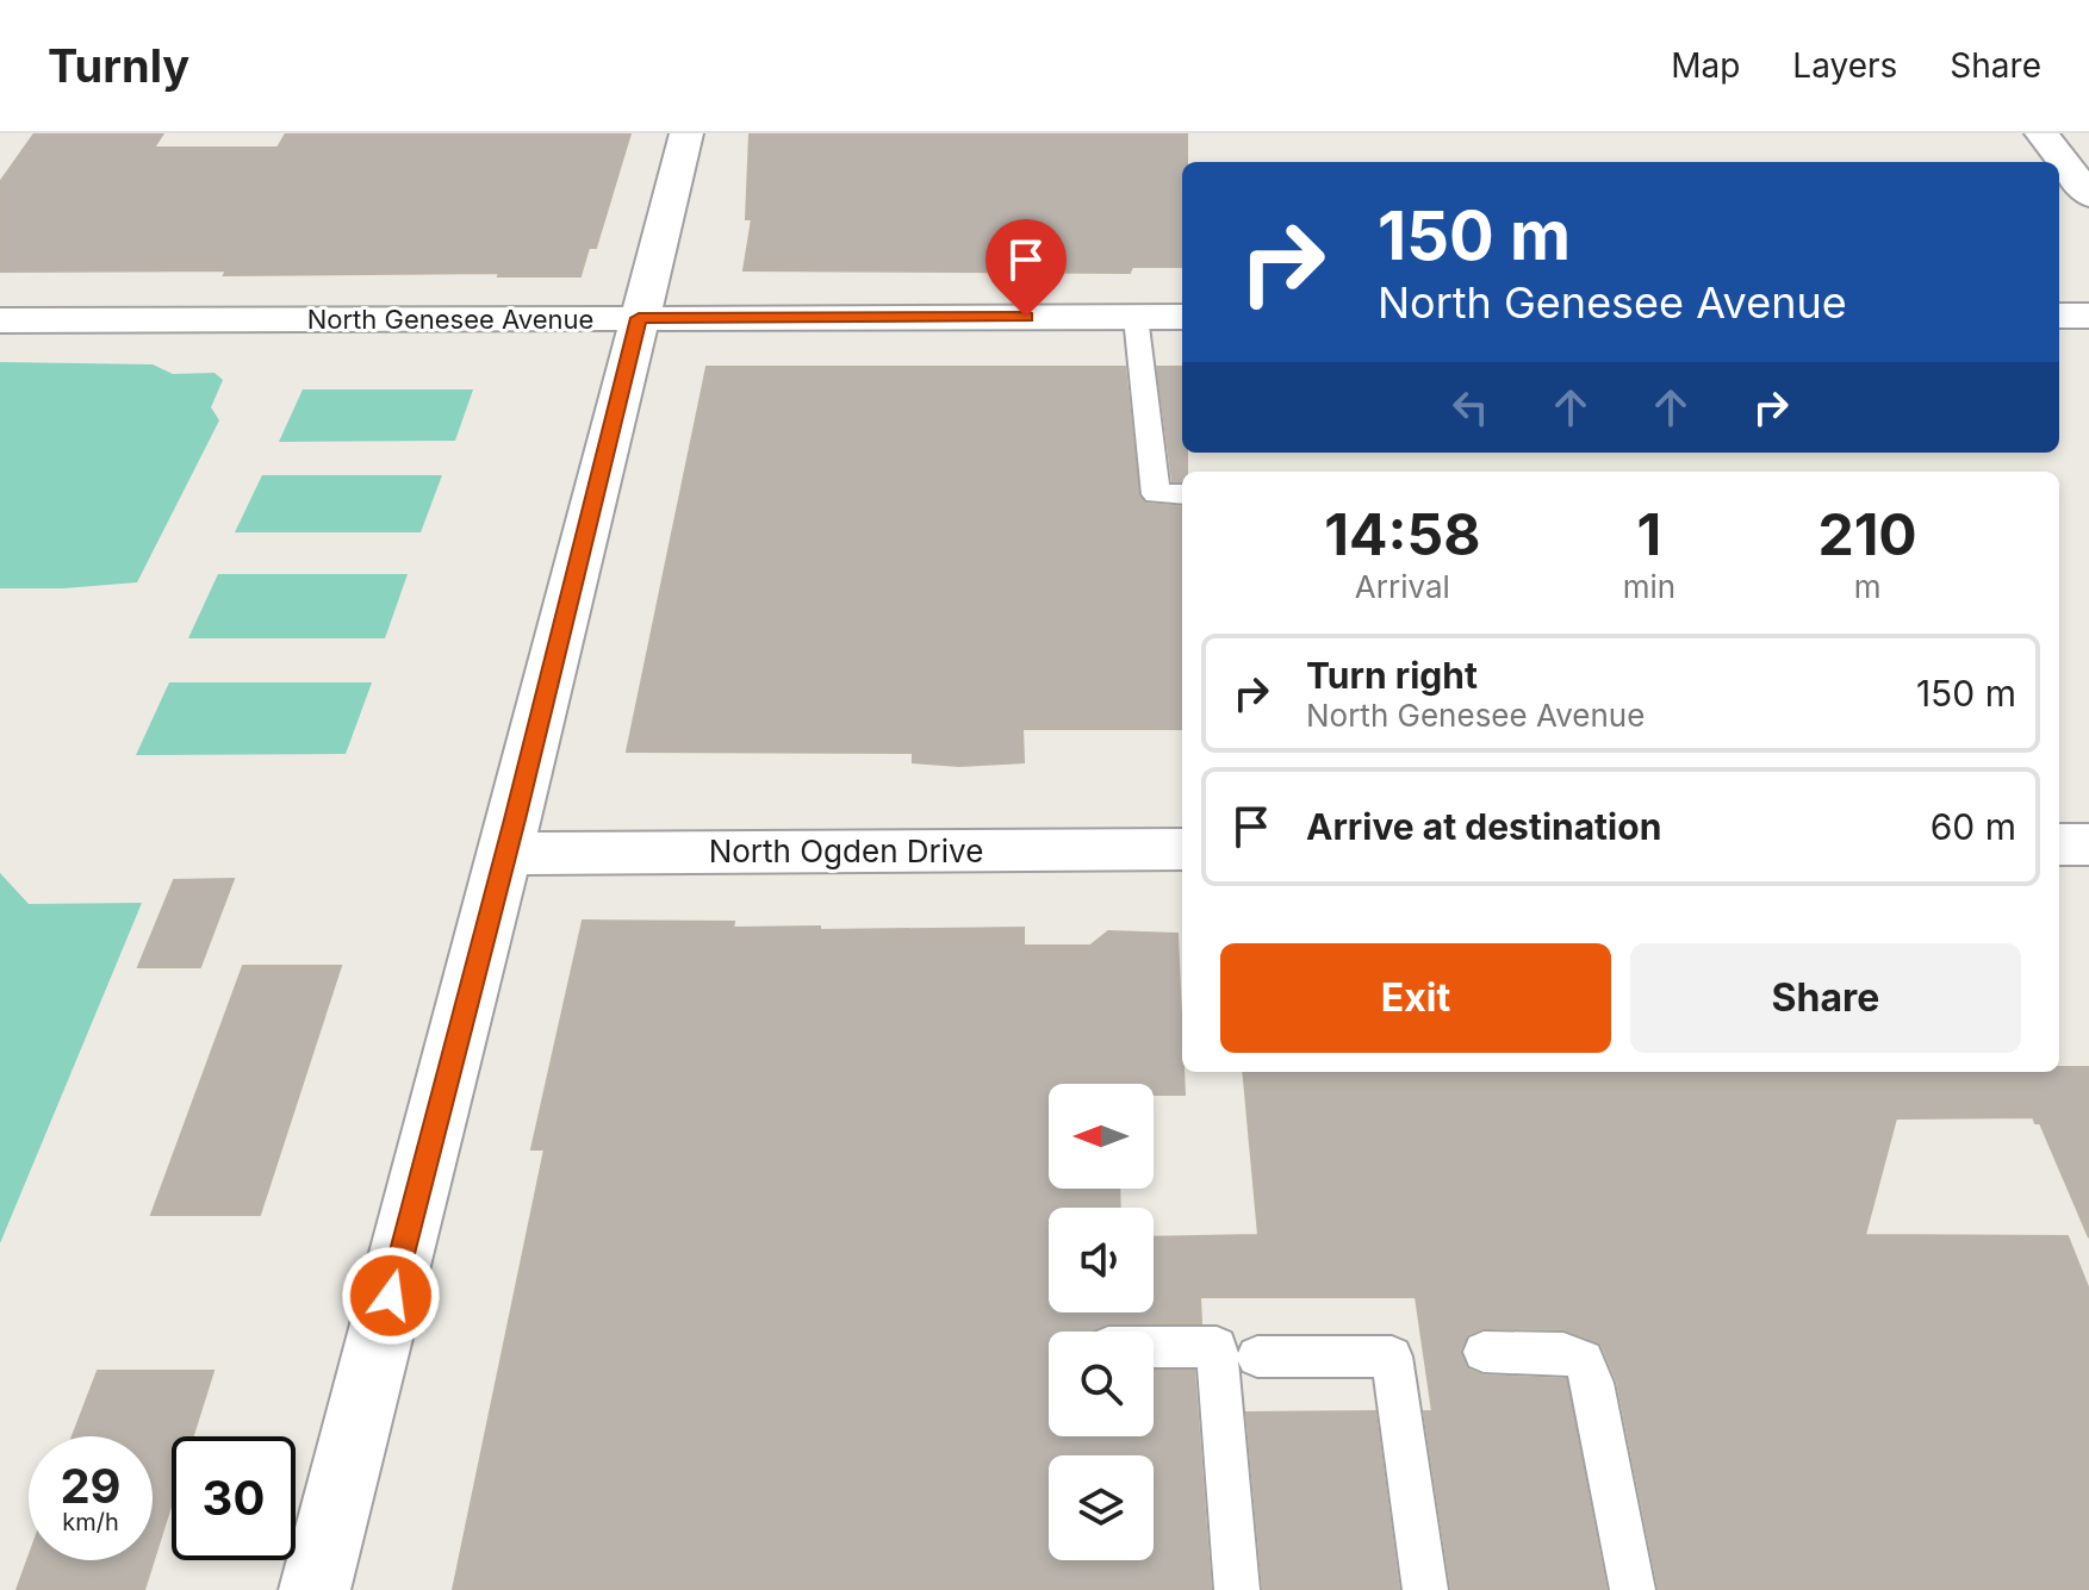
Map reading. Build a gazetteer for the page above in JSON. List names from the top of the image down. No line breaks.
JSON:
{"streets":{"street":["North Genesee Avenue","North Ogden Drive"]},"north":"left","page":{"header":"Turnly","nav":["Map","Layers","Share"],"turn":["150 m","North Genesee Avenue"],"eta":["14:58","Arrival","1","min","210","m"],"list":[{"name":"Turn right","note":"North Genesee Avenue","value":"150 m"},{"name":"Arrive at destination","value":"60 m"}],"buttons":["Exit","Share"],"speed":"29 km/h","limit":"30"}}
